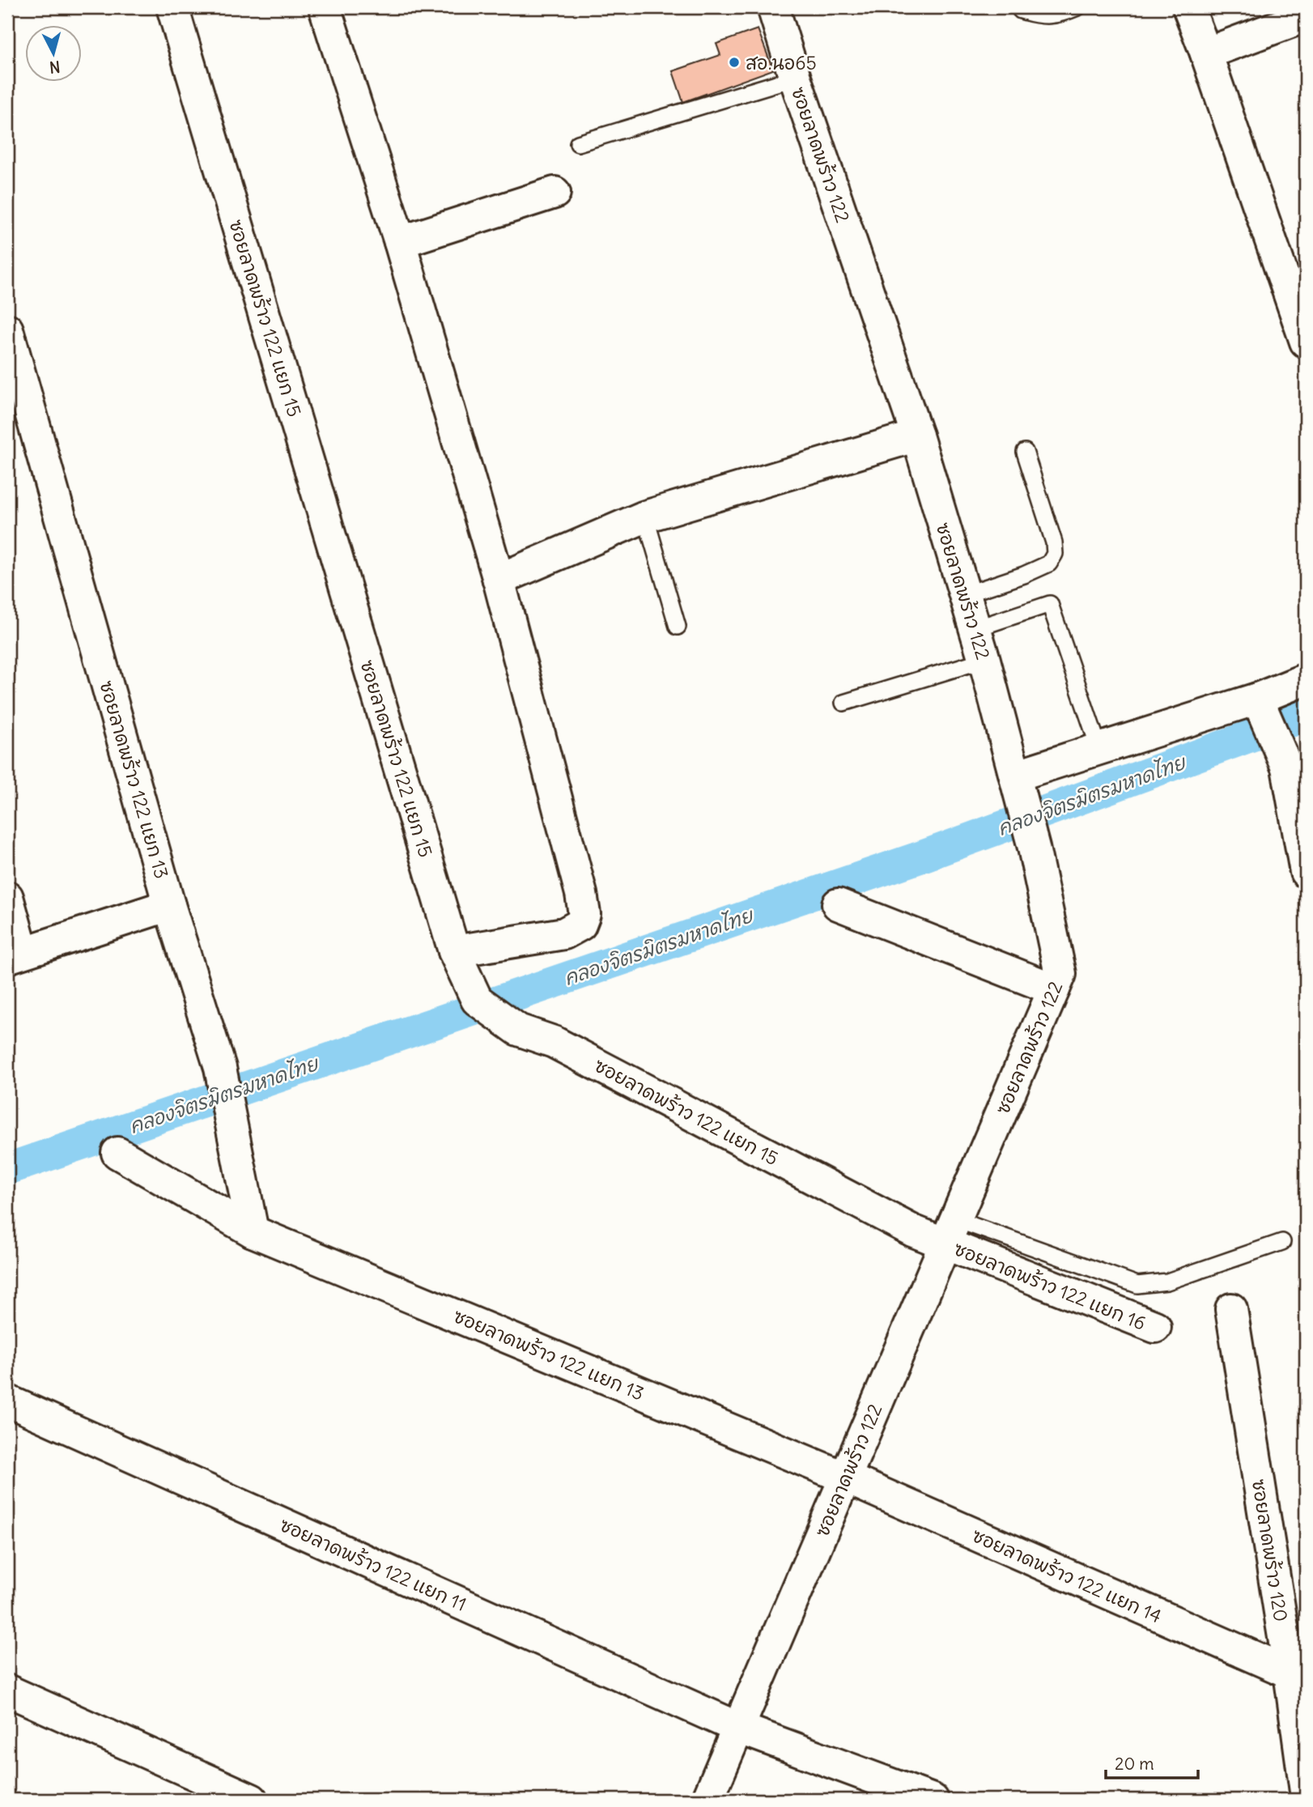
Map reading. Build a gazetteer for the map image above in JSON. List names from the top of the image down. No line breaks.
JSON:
{"streets":{"street":["ซอยลาดพร้าว 122","ซอยลาดพร้าว 122 แยก 15","ซอยลาดพร้าว 122 แยก 13","ซอยลาดพร้าว 122 แยก 16","ซอยลาดพร้าว 120","ซอยลาดพร้าว 122 แยก 11","ซอยลาดพร้าว 122 แยก 14"]},"crossings":[["ซอยลาดพร้าว 122","ซอยลาดพร้าว 122 แยก 15"],["ซอยลาดพร้าว 122","ซอยลาดพร้าว 122 แยก 13"],["ซอยลาดพร้าว 122","ซอยลาดพร้าว 122 แยก 16"],["ซอยลาดพร้าว 122","ซอยลาดพร้าว 122 แยก 11"],["ซอยลาดพร้าว 122","ซอยลาดพร้าว 122 แยก 14"],["ซอยลาดพร้าว 122 แยก 15","ซอยลาดพร้าว 122 แยก 16"],["ซอยลาดพร้าว 122 แยก 13","ซอยลาดพร้าว 122 แยก 14"],["ซอยลาดพร้าว 120","ซอยลาดพร้าว 122 แยก 14"]],"water":["คลองจิตรมิตรมหาดไทย"],"places":["สอ.นอ65"],"scale_bar":"20 m","north":"bottom"}
